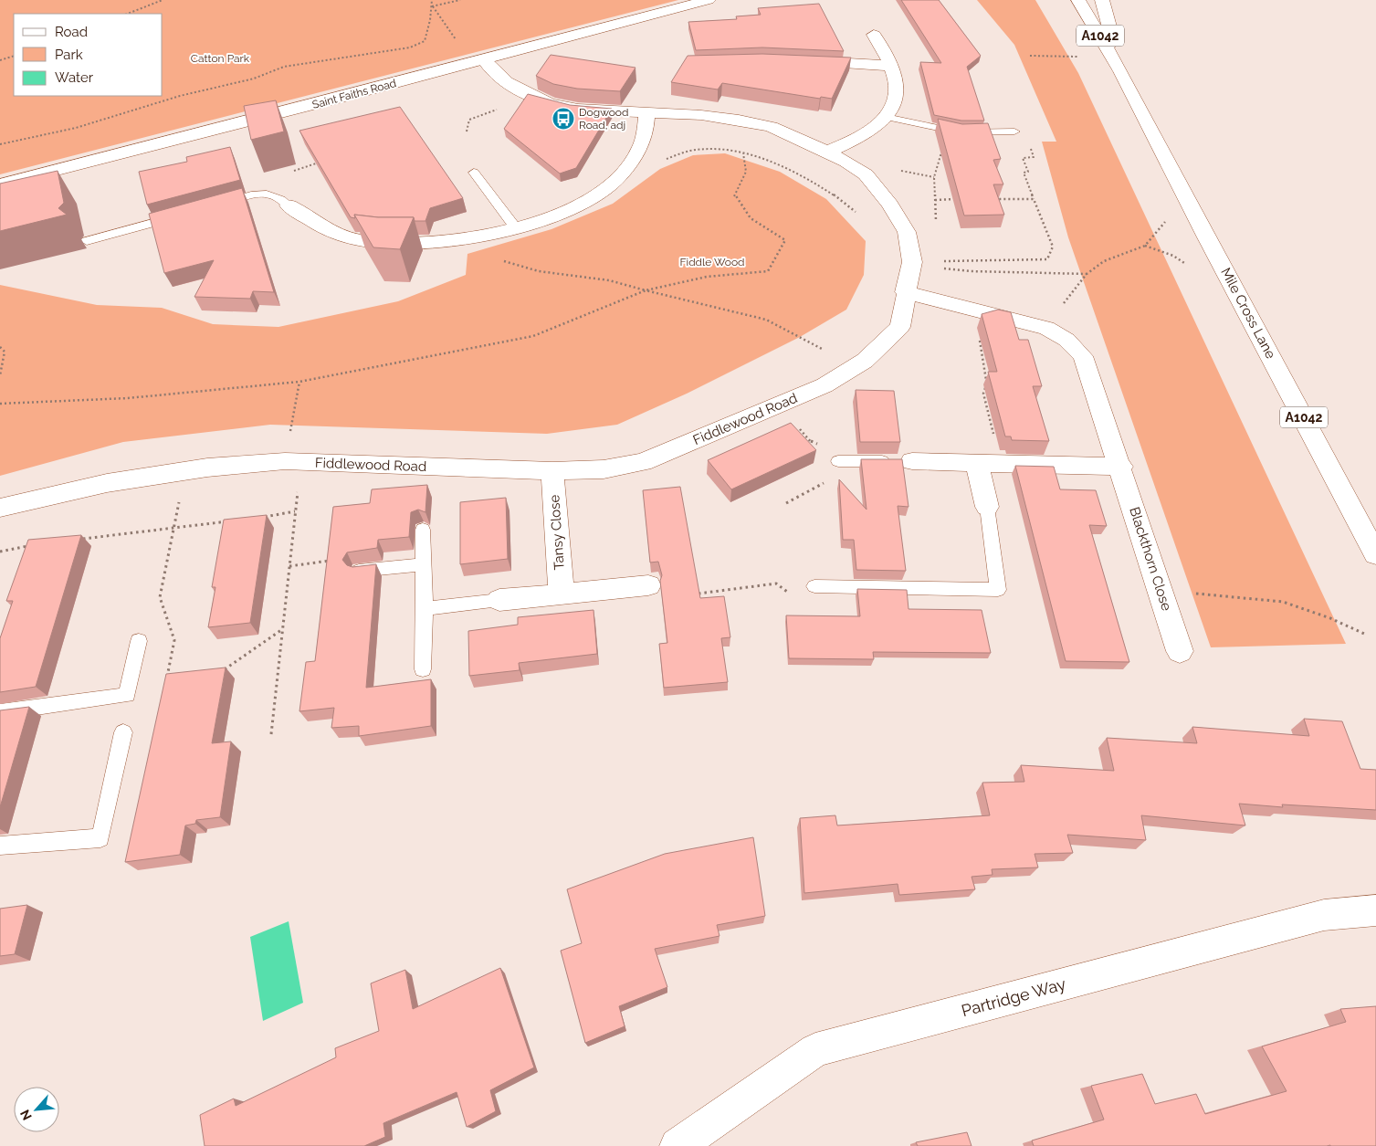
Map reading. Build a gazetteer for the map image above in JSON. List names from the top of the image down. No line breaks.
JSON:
{"streets":{"main road":["A1042","Saint Faiths Road","Mile Cross Lane","Fiddlewood Road","Tansy Close","Blackthorn Close","Partridge Way"]},"crossings":[["Saint Faiths Road","Fiddlewood Road"],["Fiddlewood Road","Tansy Close"],["Fiddlewood Road","Blackthorn Close"]],"parks":["Catton Park","Fiddle Wood"],"places":{"bus stop":["Dogwood Road, adj"]},"legend":["Road","Park","Water"],"north":"bottom left"}
